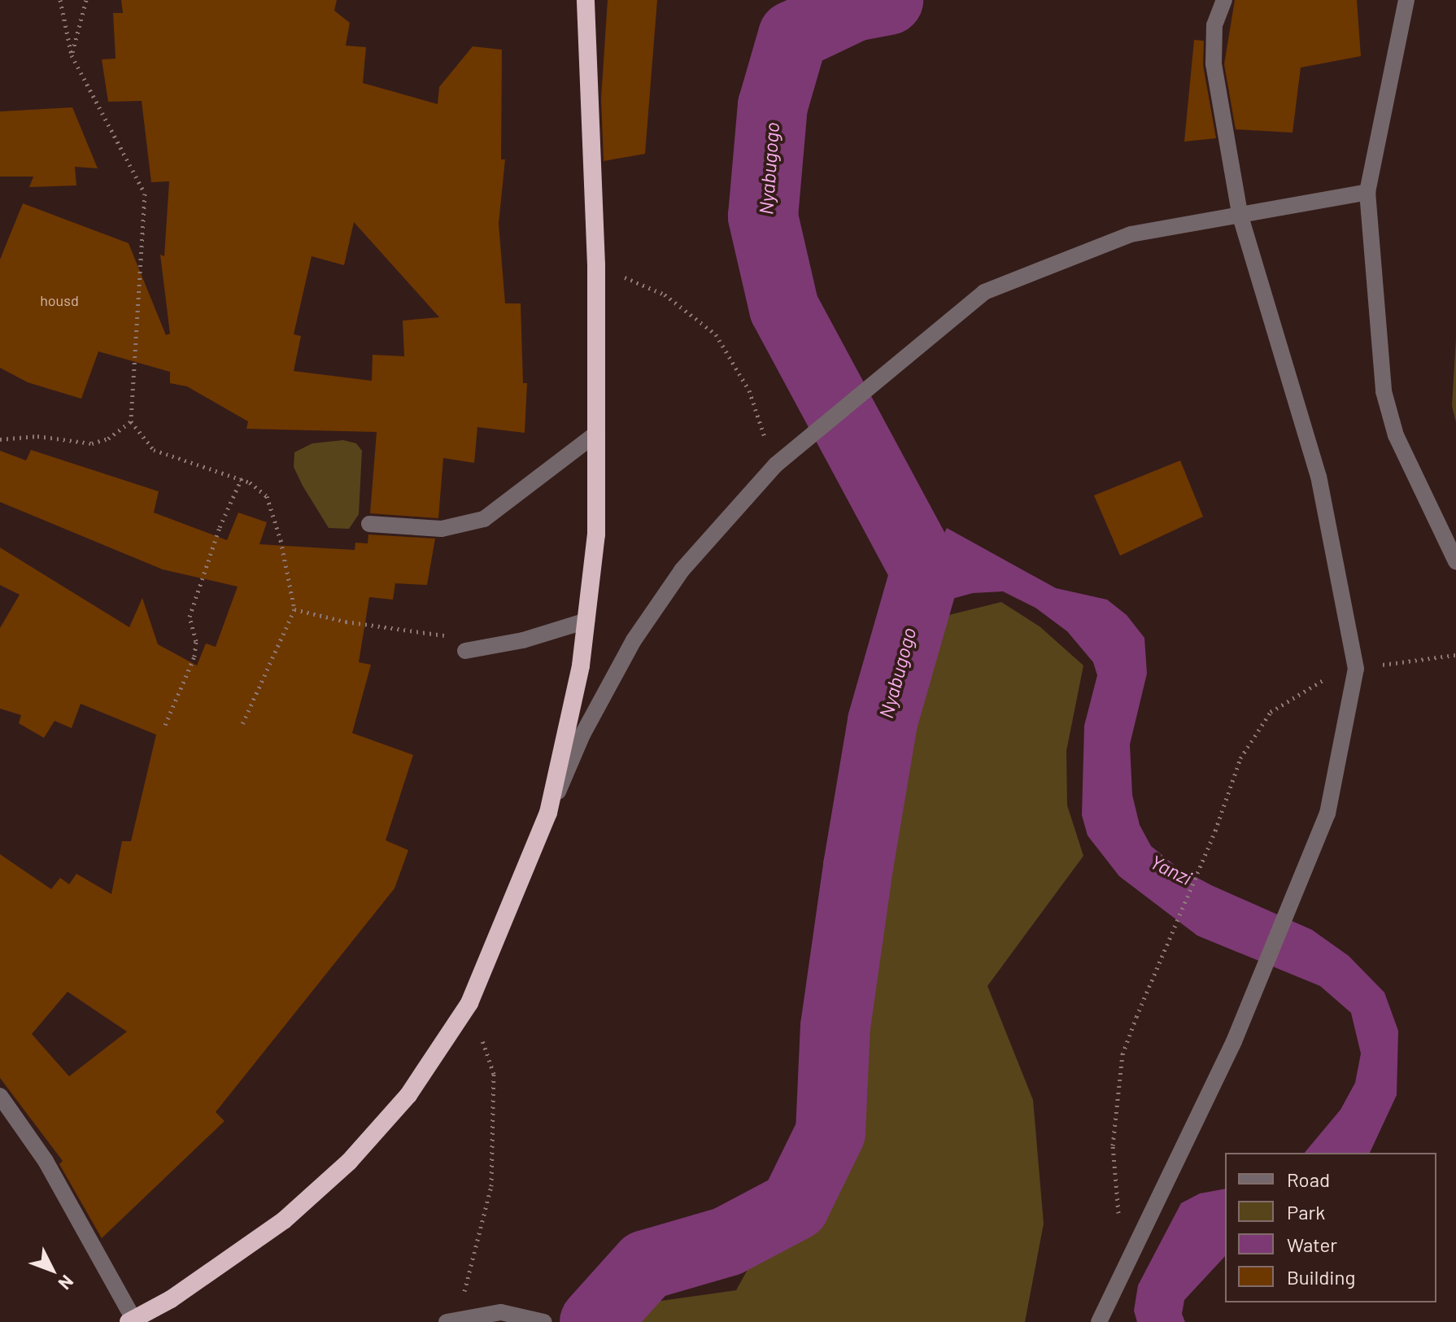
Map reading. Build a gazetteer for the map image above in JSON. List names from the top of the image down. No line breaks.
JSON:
{"water":["Nyabugogo","Yanzi"],"house_numbers":["housd"],"legend":["Road","Park","Water","Building"],"north":"bottom right"}
